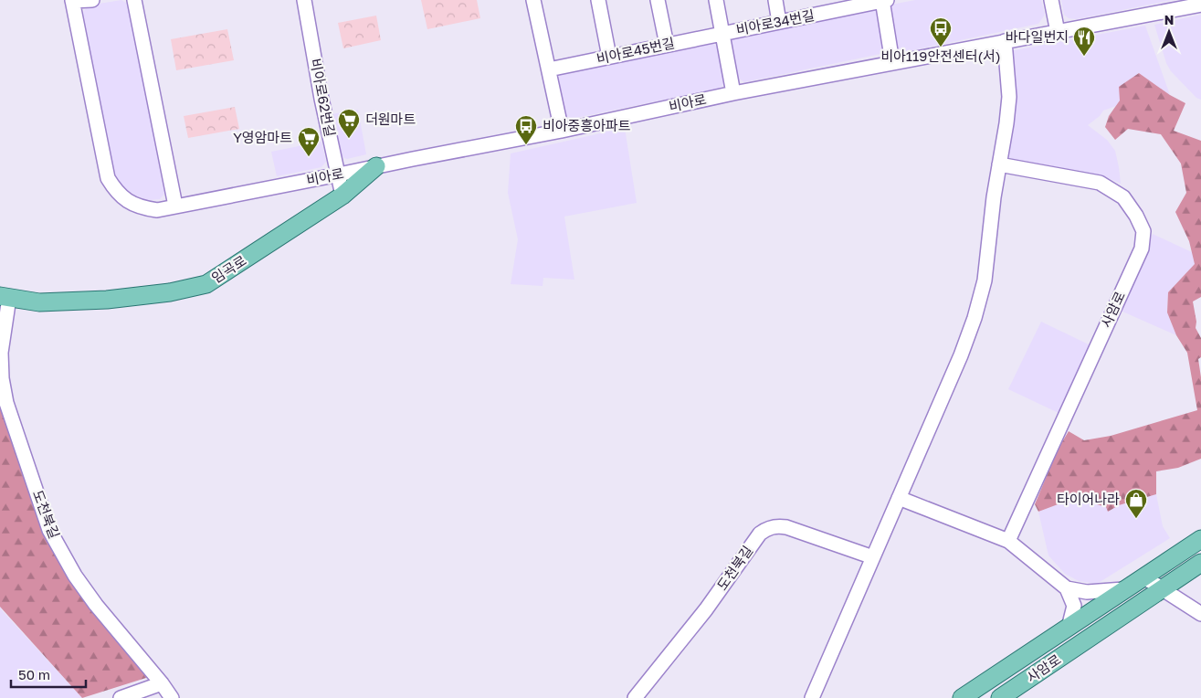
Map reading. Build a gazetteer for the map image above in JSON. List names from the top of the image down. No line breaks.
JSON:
{"streets":{"main road":["임곡로","사암로"],"street":["비아로34번길","비아로45번길","비아로62번길","비아로","도천북길"]},"crossings":[["비아로34번길","비아로45번길"],["비아로34번길","비아로"],["비아로62번길","비아로"],["비아로62번길","임곡로"],["비아로","임곡로"],["임곡로","도천북길"]],"places":{"bus stop":["비아119안전센터(서)","비아중흥아파트"],"restaurant":["바다일번지"],"supermarket":["더원마트","Y영암마트"],"shop":["타이어나라"]},"scale_bar":"50 m","north":"top"}
